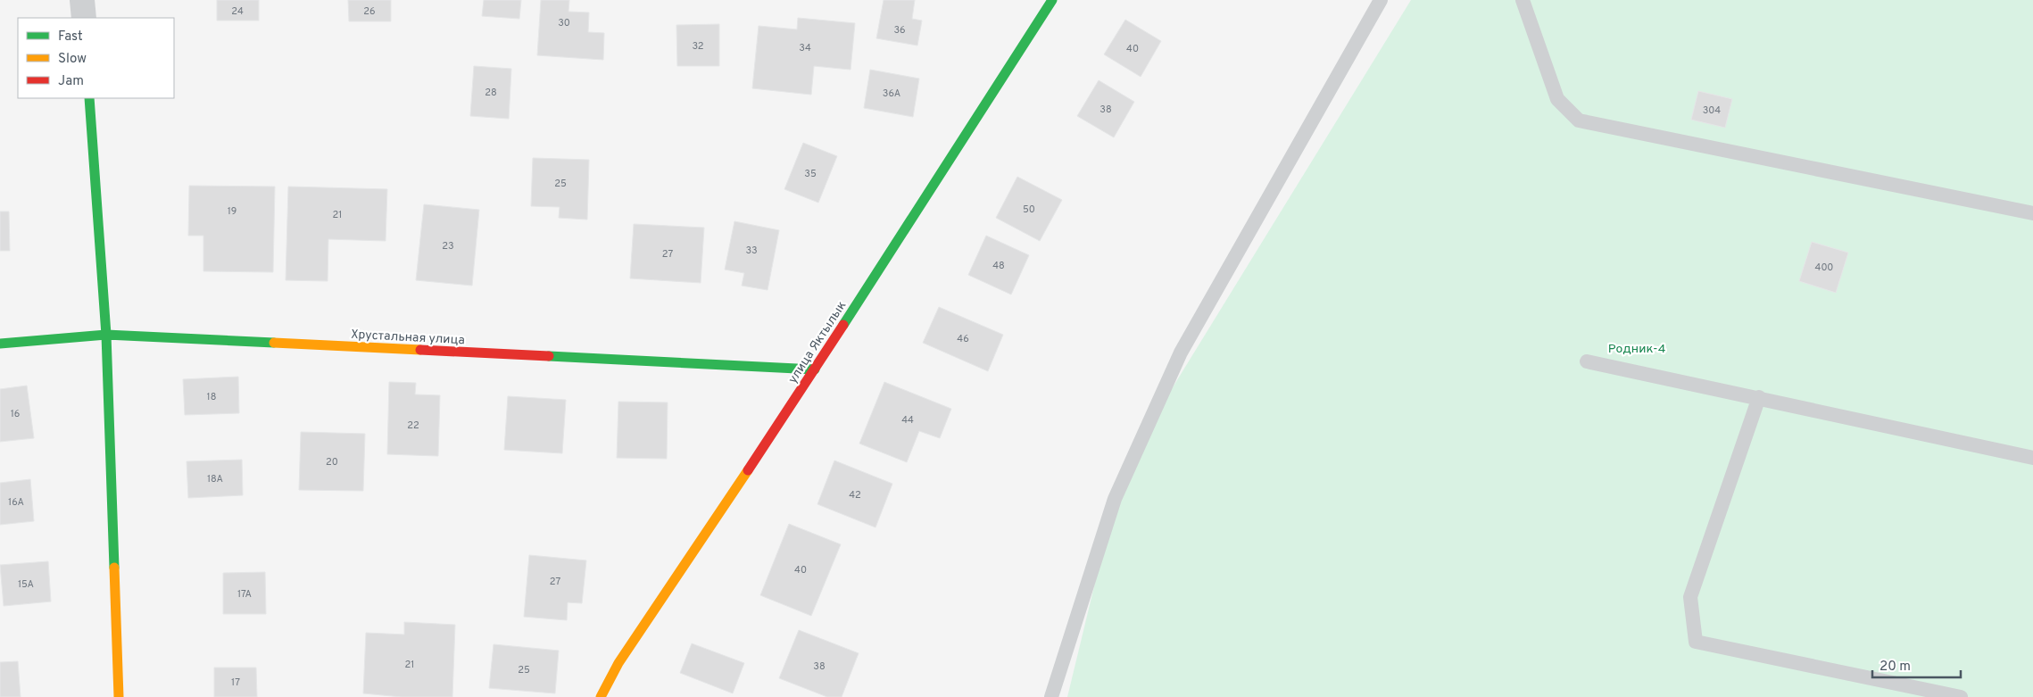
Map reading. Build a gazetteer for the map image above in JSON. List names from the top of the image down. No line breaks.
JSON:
{"streets":{"street":["Хрустальная улица","улица Яктылык"]},"crossings":[["Хрустальная улица","улица Яктылык"]],"parks":["Родник-4"],"house_numbers":["24","26","30","36","32","34","40","28","36А","38","304","35","25","50","19","21","23","33","27","48","400","46","18","16","44","22","20","18А","42","16А","40","27","15А","17А","21","38","25","17"],"legend":["Fast","Slow","Jam"],"scale_bar":"20 m"}
